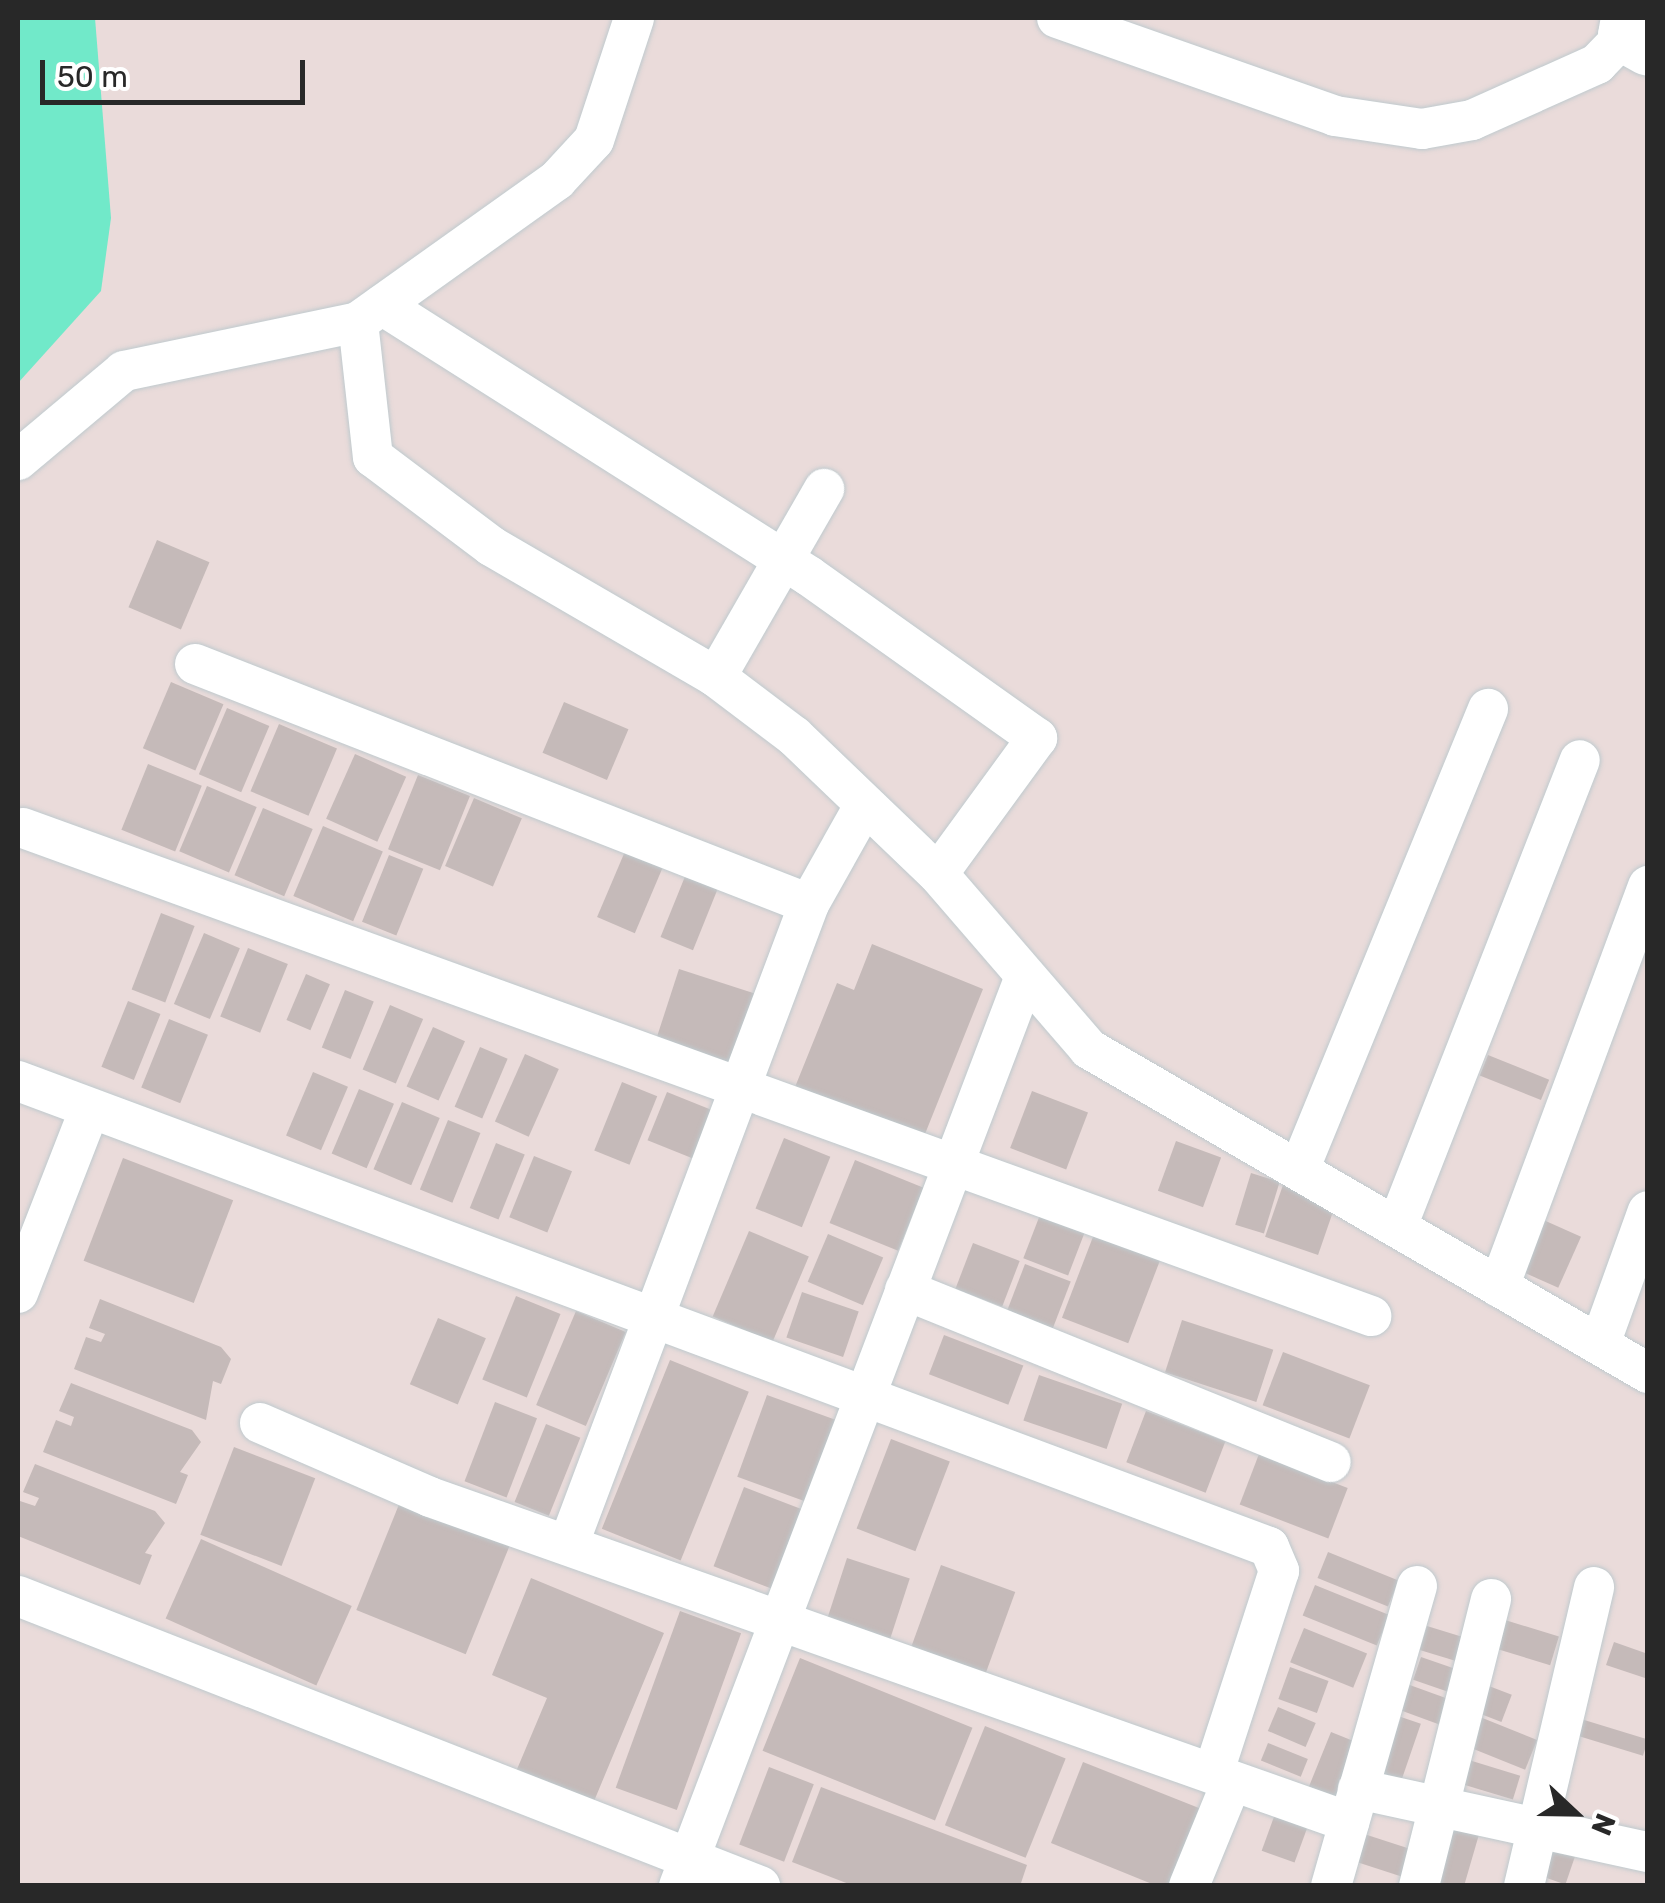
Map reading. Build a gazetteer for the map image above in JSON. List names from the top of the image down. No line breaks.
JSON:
{"scale_bar":"50 m","north":"right"}
